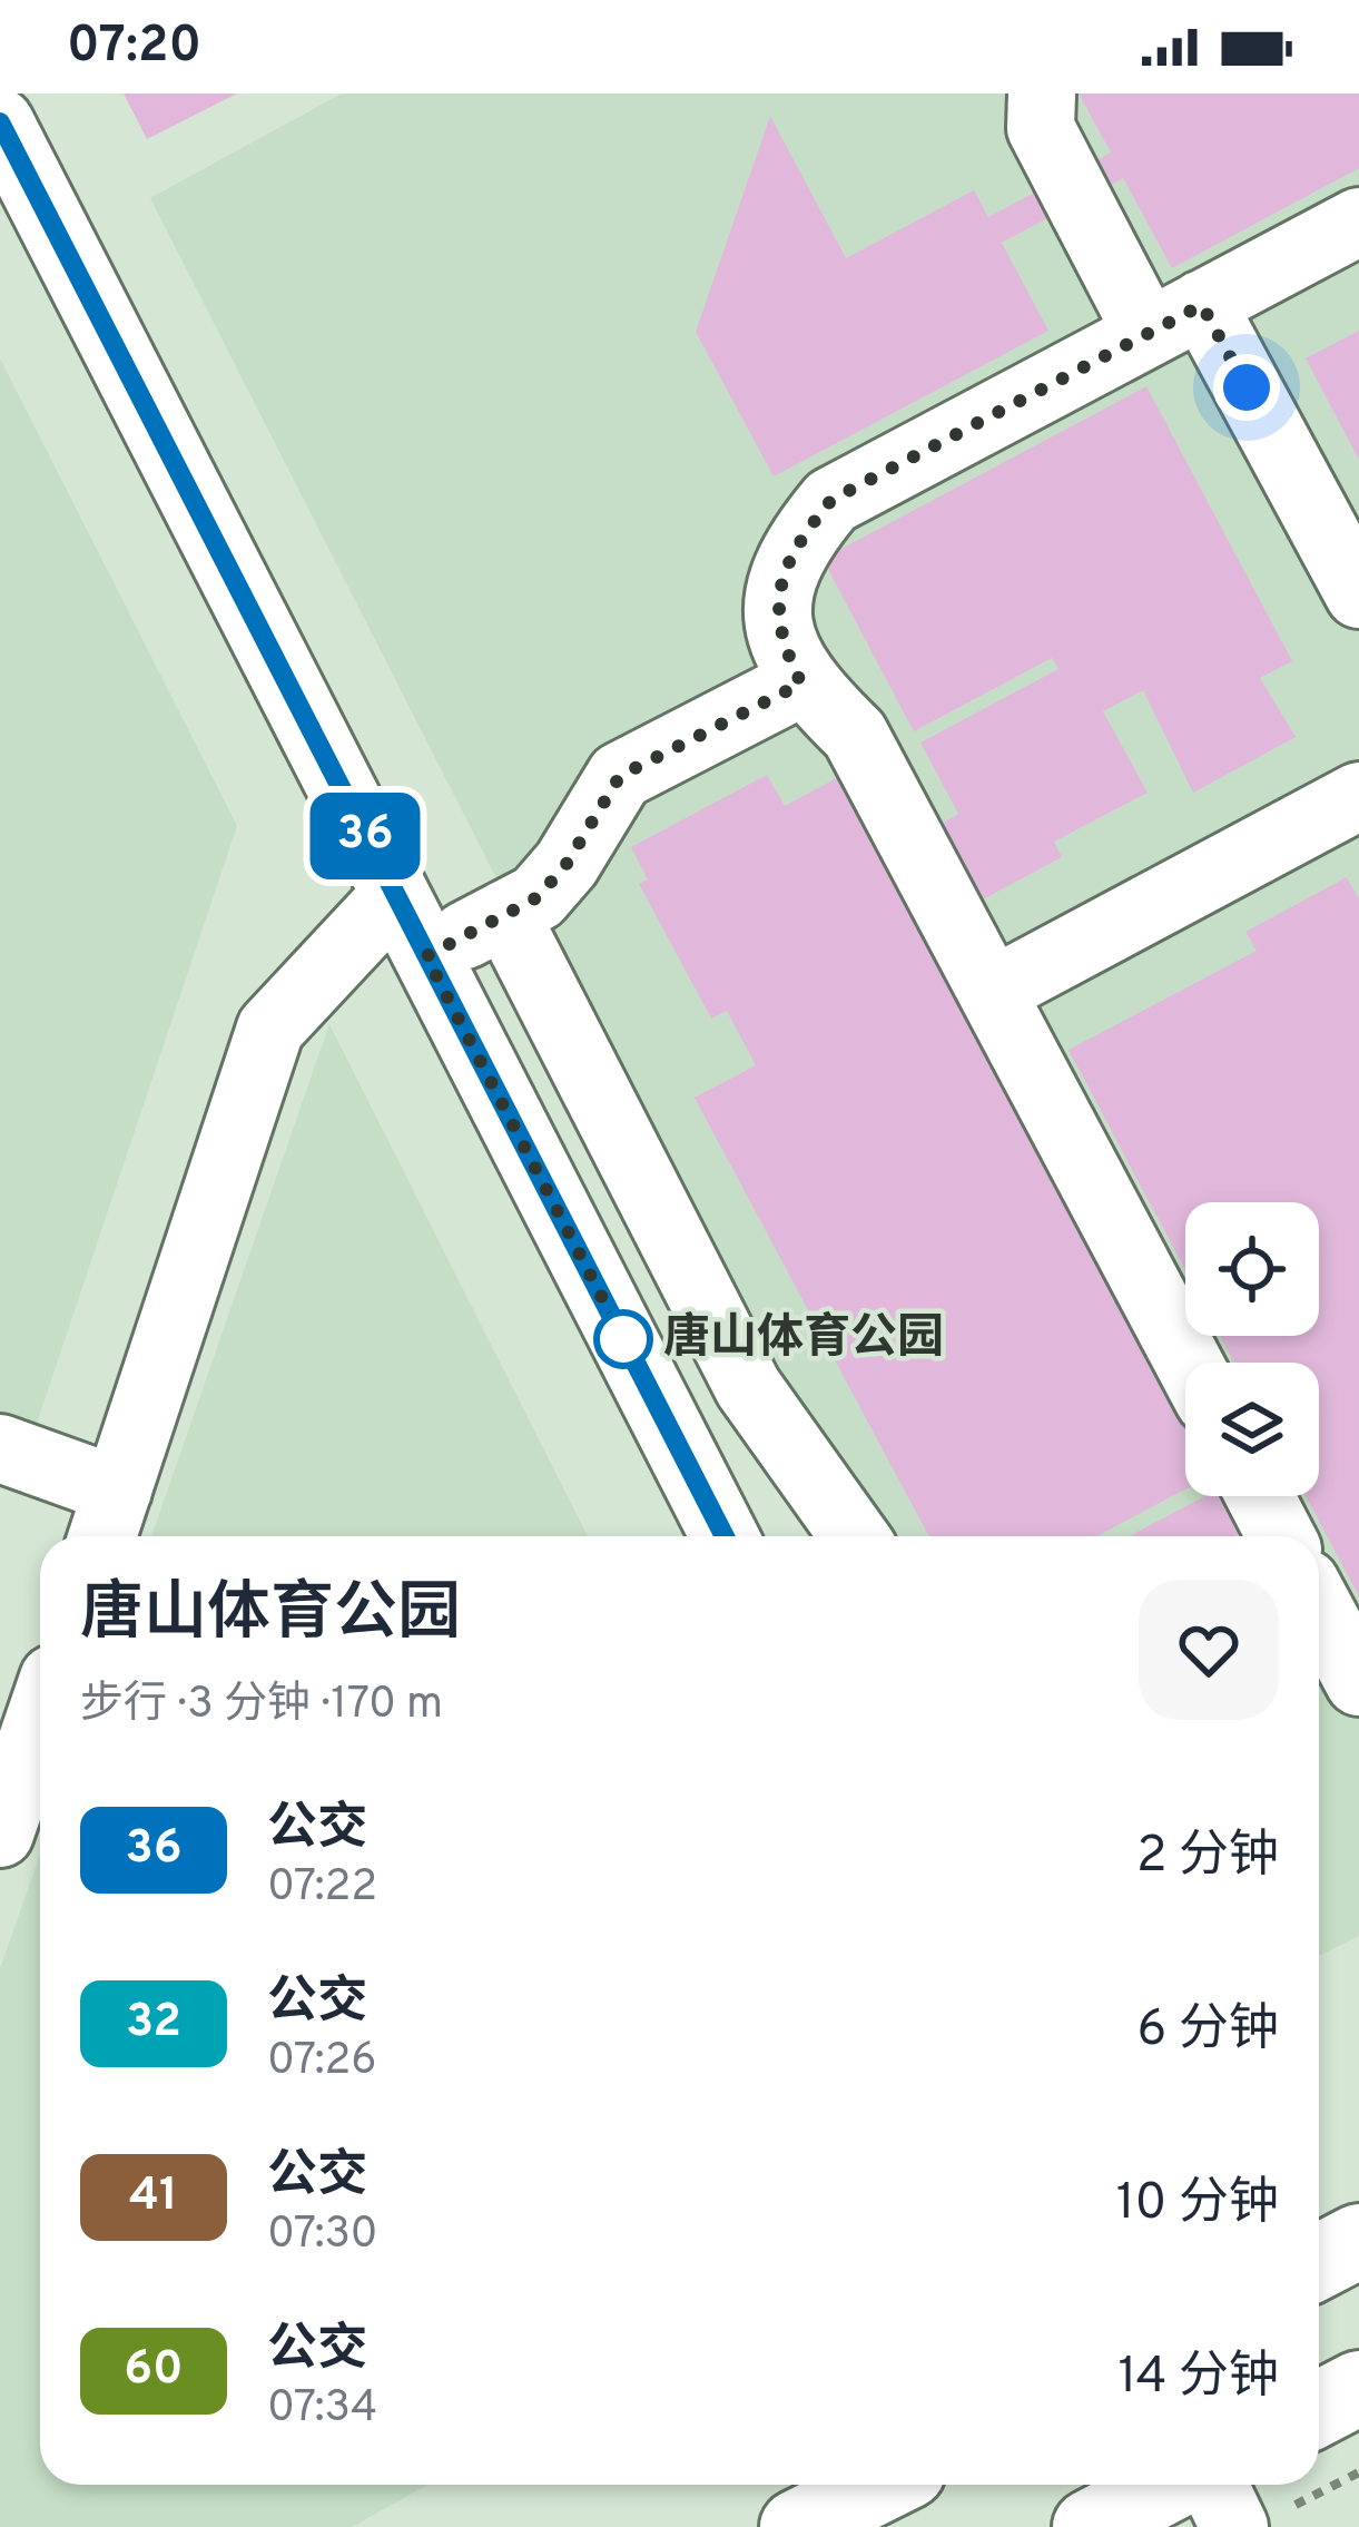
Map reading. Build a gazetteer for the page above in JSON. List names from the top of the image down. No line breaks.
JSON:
{"places":["唐山体育公园"],"lines":["bus line 36"],"page":{"status":"07:20","on_map":"36","heading":["唐山体育公园","步行 · 3 分钟 · 170 m"],"list":[{"mark":"36","name":"公交","note":"07:22","value":"2 分钟"},{"mark":"32","name":"公交","note":"07:26","value":"6 分钟"},{"mark":"41","name":"公交","note":"07:30","value":"10 分钟"},{"mark":"60","name":"公交","note":"07:34","value":"14 分钟"}]}}
